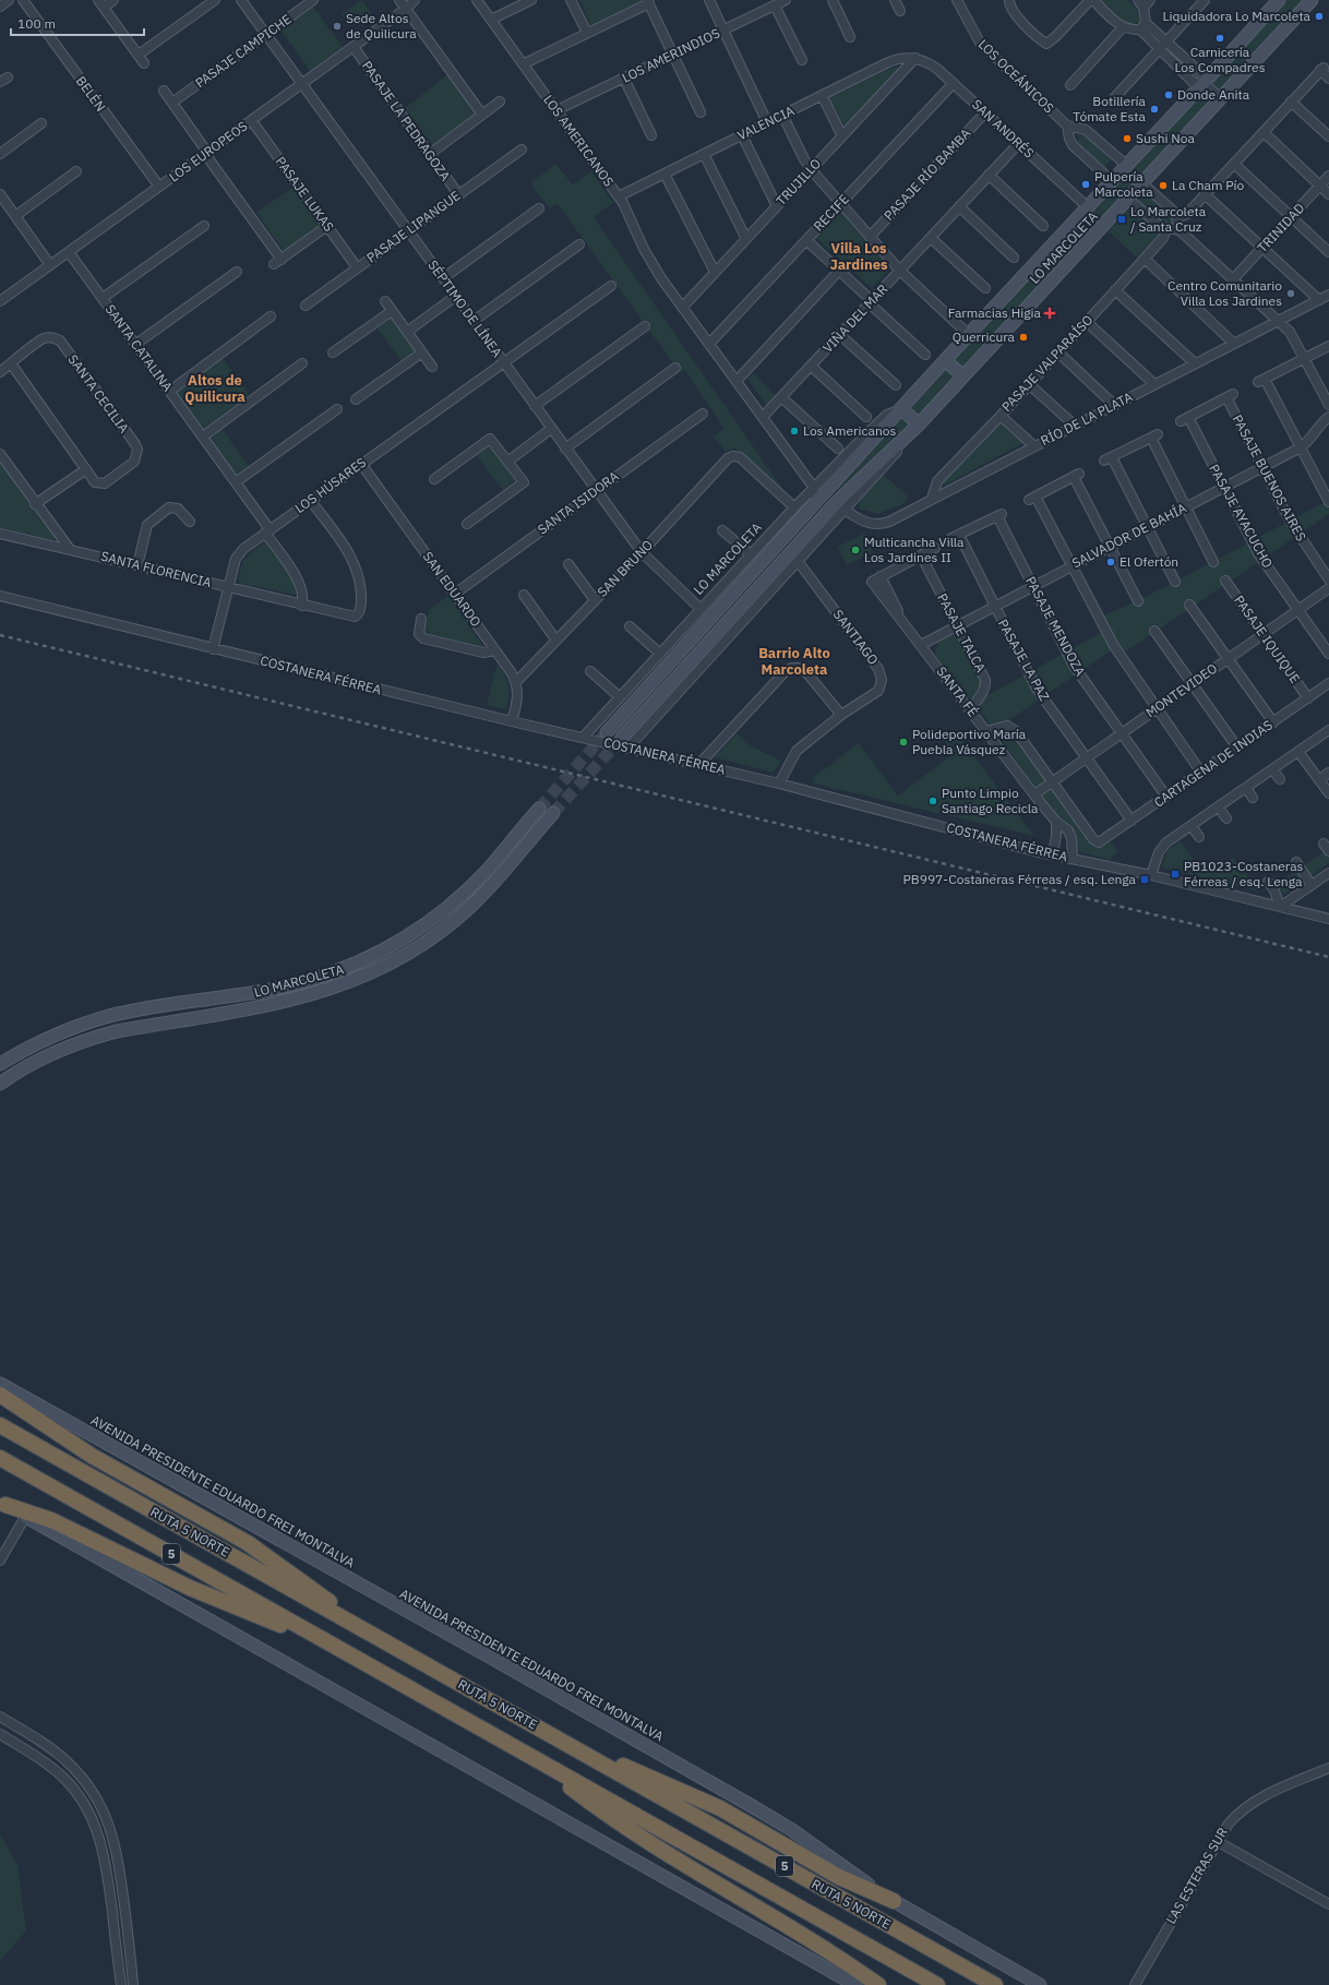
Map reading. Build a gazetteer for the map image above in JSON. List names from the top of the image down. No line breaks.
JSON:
{"streets":{"highway":["RUTA 5 NORTE","5"],"main road":["LO MARCOLETA","AVENIDA PRESIDENTE EDUARDO FREI MONTALVA"],"street":["PASAJE CAMPICHE","LOS AMERINDIOS","LOS OCEÁNICOS","BELÉN","PASAJE LA PEDRAGOZA","VALENCIA","SAN ANDRÉS","LOS AMERICANOS","LOS EUROPEOS","PASAJE RÍO BAMBA","TRUJILLO","PASAJE LUKAS","RECIFE","PASAJE LIPANGUE","TRINIDAD","SÉPTIMO DE LÍNEA","VIÑA DEL MAR","SANTA CATALINA","PASAJE VALPARAÍSO","SANTA CECILIA","RÍO DE LA PLATA","PASAJE BUENOS AIRES","LOS HÚSARES","SANTA ISIDORA","PASAJE AYACUCHO","SALVADOR DE BAHÍA","SAN BRUNO","SANTA FLORENCIA","SAN EDUARDO","PASAJE MENDOZA","PASAJE TALCA","SANTIAGO","PASAJE IQUIQUE","PASAJE LA PAZ","COSTANERA FÉRREA","MONTEVIDEO","SANTA FÉ","CARTAGENA DE INDIAS","LAS ESTERAS SUR"]},"crossings":[["PASAJE CAMPICHE","SÉPTIMO DE LÍNEA"],["LOS AMERINDIOS","LOS AMERICANOS"],["LOS OCEÁNICOS","LO MARCOLETA"],["BELÉN","LOS EUROPEOS"],["PASAJE LA PEDRAGOZA","LOS EUROPEOS"],["PASAJE LA PEDRAGOZA","PASAJE LIPANGUE"],["VALENCIA","SAN ANDRÉS"],["VALENCIA","LOS AMERICANOS"],["VALENCIA","TRUJILLO"],["SAN ANDRÉS","PASAJE RÍO BAMBA"],["SAN ANDRÉS","TRUJILLO"],["SAN ANDRÉS","RECIFE"],["SAN ANDRÉS","LO MARCOLETA"],["SAN ANDRÉS","VIÑA DEL MAR"],["LOS AMERICANOS","TRUJILLO"],["LOS AMERICANOS","RECIFE"],["LOS AMERICANOS","LO MARCOLETA"],["LOS AMERICANOS","VIÑA DEL MAR"],["LOS EUROPEOS","PASAJE LUKAS"],["LOS EUROPEOS","SÉPTIMO DE LÍNEA"],["LOS EUROPEOS","SANTA CATALINA"],["PASAJE LUKAS","PASAJE LIPANGUE"],["PASAJE LIPANGUE","SÉPTIMO DE LÍNEA"],["LO MARCOLETA","SÉPTIMO DE LÍNEA"],["LO MARCOLETA","RÍO DE LA PLATA"],["LO MARCOLETA","SAN BRUNO"],["LO MARCOLETA","SANTIAGO"],["LO MARCOLETA","COSTANERA FÉRREA"],["SÉPTIMO DE LÍNEA","LOS HÚSARES"],["SÉPTIMO DE LÍNEA","SANTA ISIDORA"],["SÉPTIMO DE LÍNEA","SAN BRUNO"],["SANTA CATALINA","LOS HÚSARES"],["SANTA CATALINA","SANTA FLORENCIA"],["PASAJE VALPARAÍSO","RÍO DE LA PLATA"],["PASAJE BUENOS AIRES","PASAJE AYACUCHO"],["PASAJE BUENOS AIRES","SALVADOR DE BAHÍA"],["LOS HÚSARES","SANTA FLORENCIA"],["LOS HÚSARES","SAN EDUARDO"],["LOS HÚSARES","COSTANERA FÉRREA"],["SANTA ISIDORA","SAN EDUARDO"],["PASAJE AYACUCHO","SALVADOR DE BAHÍA"],["PASAJE AYACUCHO","MONTEVIDEO"],["SALVADOR DE BAHÍA","PASAJE MENDOZA"],["SALVADOR DE BAHÍA","PASAJE TALCA"],["SALVADOR DE BAHÍA","PASAJE LA PAZ"],["SALVADOR DE BAHÍA","SANTA FÉ"],["SAN BRUNO","SAN EDUARDO"],["SAN EDUARDO","COSTANERA FÉRREA"],["PASAJE MENDOZA","PASAJE LA PAZ"],["PASAJE MENDOZA","MONTEVIDEO"],["PASAJE MENDOZA","CARTAGENA DE INDIAS"],["PASAJE TALCA","SANTA FÉ"],["SANTIAGO","COSTANERA FÉRREA"],["PASAJE IQUIQUE","MONTEVIDEO"],["PASAJE IQUIQUE","CARTAGENA DE INDIAS"],["PASAJE LA PAZ","MONTEVIDEO"],["PASAJE LA PAZ","CARTAGENA DE INDIAS"],["COSTANERA FÉRREA","SANTA FÉ"],["MONTEVIDEO","SANTA FÉ"],["MONTEVIDEO","CARTAGENA DE INDIAS"]],"districts":["Villa Los Jardines","Altos de Quilicura","Barrio Alto Marcoleta"],"places":{"other":["Liquidadora Lo Marcoleta","Sede Altos de Quilicura","Carnicería Los Compadres","Donde Anita","Botillería Tómate Esta","Sushi Noa","Pulpería Marcoleta","La Cham Pío","Centro Comunitario Villa Los Jardines","Querricura","Los Americanos","Multicancha Villa Los Jardines II","El Ofertón","Polideportivo María Puebla Vásquez","Punto Limpio Santiago Recicla"],"transit":["Lo Marcoleta / Santa Cruz","PB1023-Costaneras Férreas / esq. Lenga","PB997-Costaneras Férreas / esq. Lenga"],"health":["Farmacias Higia"]},"scale_bar":"100 m"}
